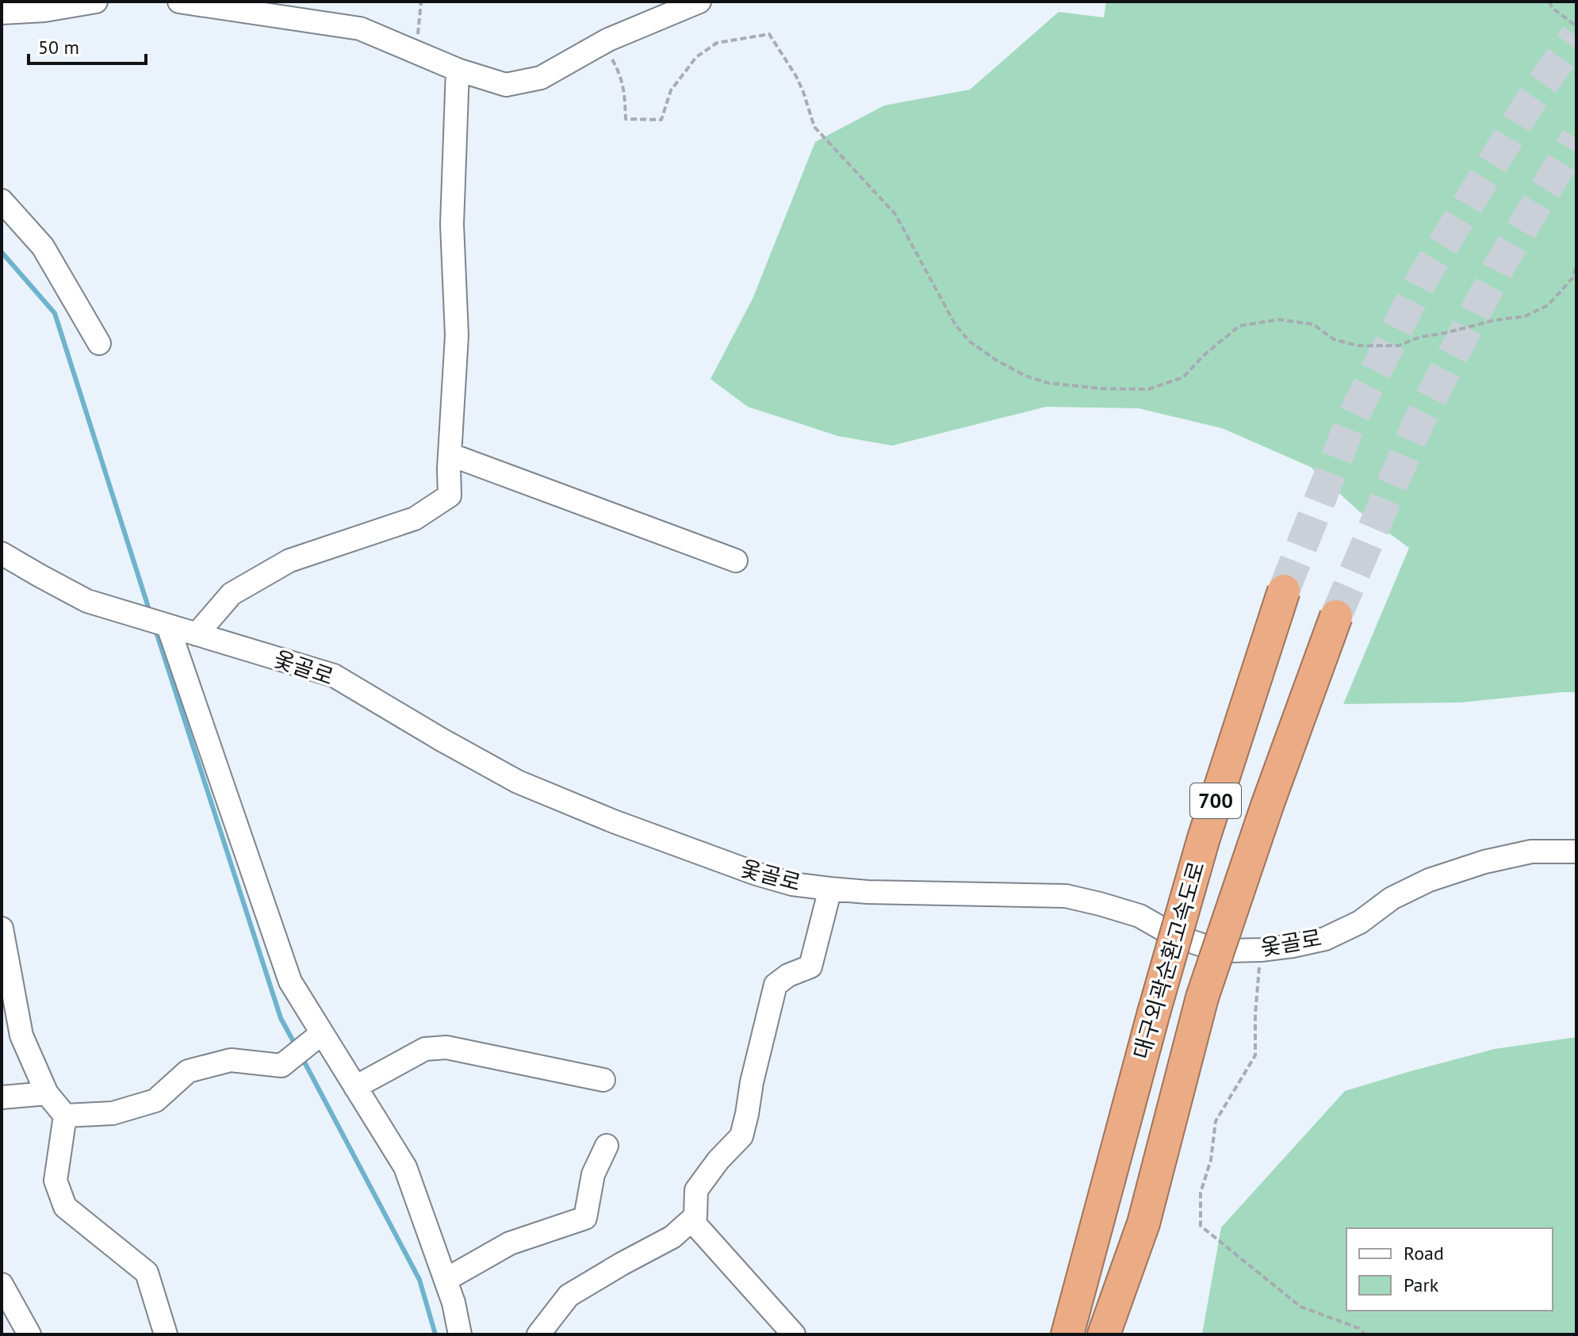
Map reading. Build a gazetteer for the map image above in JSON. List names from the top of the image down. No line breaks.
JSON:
{"streets":{"highway":["700","대구외곽순환고속도로"],"street":["옻골로"]},"legend":["Road","Park"],"scale_bar":"50 m"}
